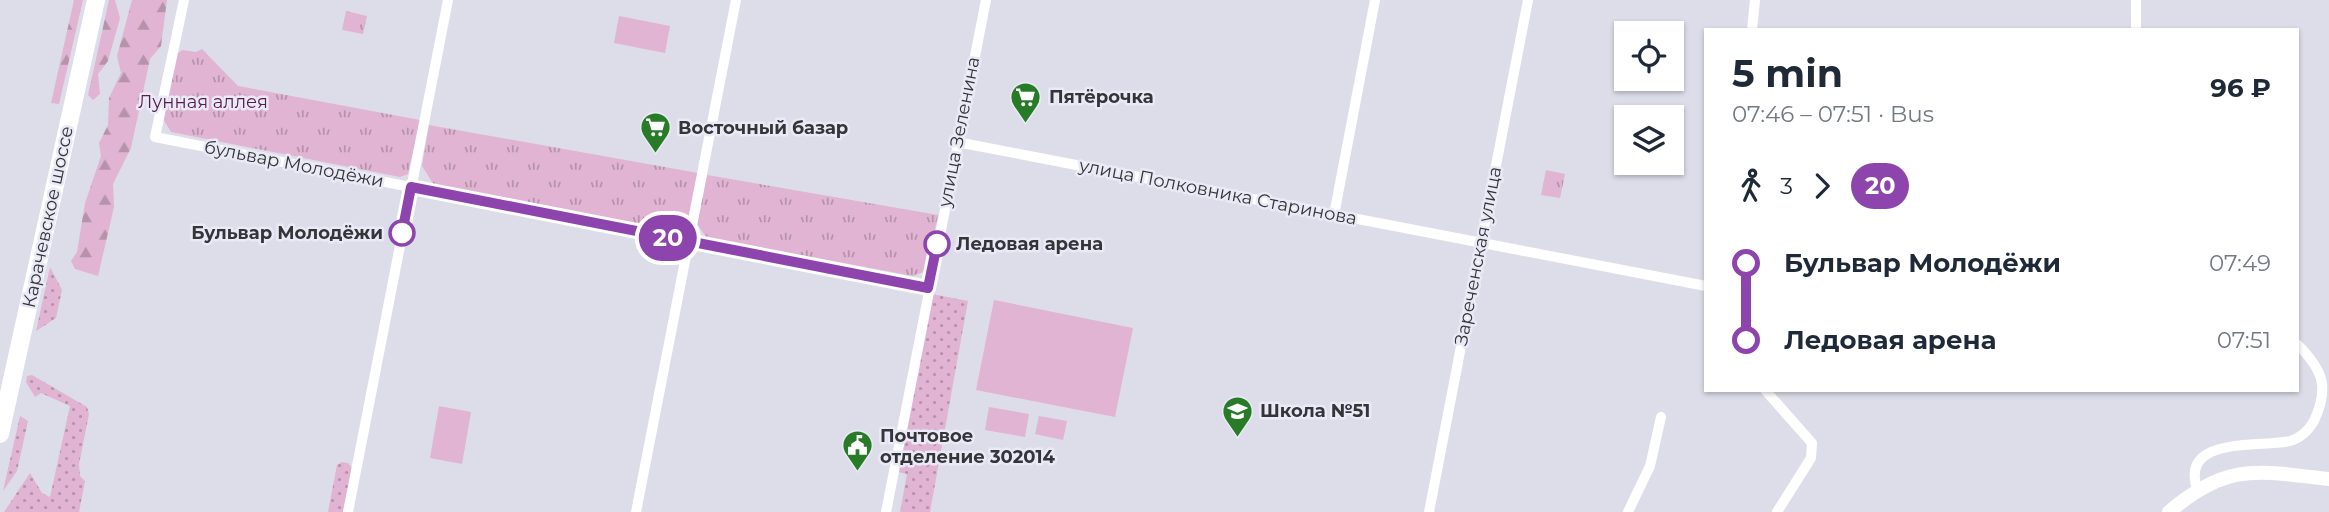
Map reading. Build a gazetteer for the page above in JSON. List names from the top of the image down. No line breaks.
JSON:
{"streets":{"highway":["Карачевское шоссе"],"street":["улица Зеленина","бульвар Молодёжи","улица Полковника Старинова","Зареченская улица"]},"crossings":[["улица Зеленина","бульвар Молодёжи"],["улица Зеленина","улица Полковника Старинова"],["улица Полковника Старинова","Зареченская улица"]],"parks":["Лунная аллея"],"places":{"supermarket":["Пятёрочка","Восточный базар"],"other":["Бульвар Молодёжи","Ледовая арена"],"school or university":["Школа №51"],"public building":["Почтовое отделение 302014"]},"lines":["bus line 20"],"page":{"on_map":"20","heading":["5 min","07:46 – 07:51 · Bus","96 ₽"],"legs":["3","20"],"list":[{"name":"Бульвар Молодёжи","value":"07:49"},{"name":"Ледовая арена","value":"07:51"}]}}
